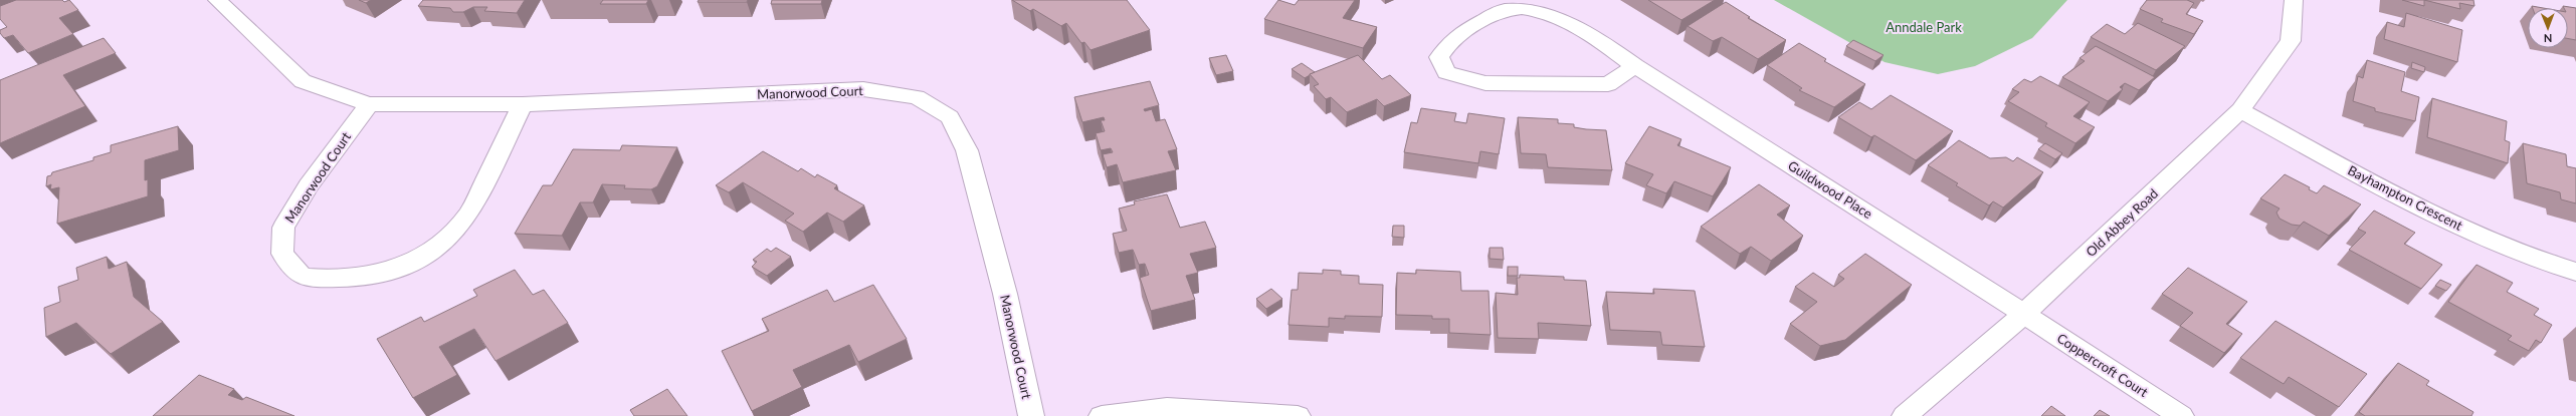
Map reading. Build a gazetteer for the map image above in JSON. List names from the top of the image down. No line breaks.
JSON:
{"streets":{"street":["Manorwood Court","Guildwood Place","Bayhampton Crescent","Old Abbey Road","Coppercroft Court"]},"crossings":[["Guildwood Place","Old Abbey Road"],["Guildwood Place","Coppercroft Court"],["Bayhampton Crescent","Old Abbey Road"],["Old Abbey Road","Coppercroft Court"]],"parks":["Anndale Park"],"north":"bottom"}
